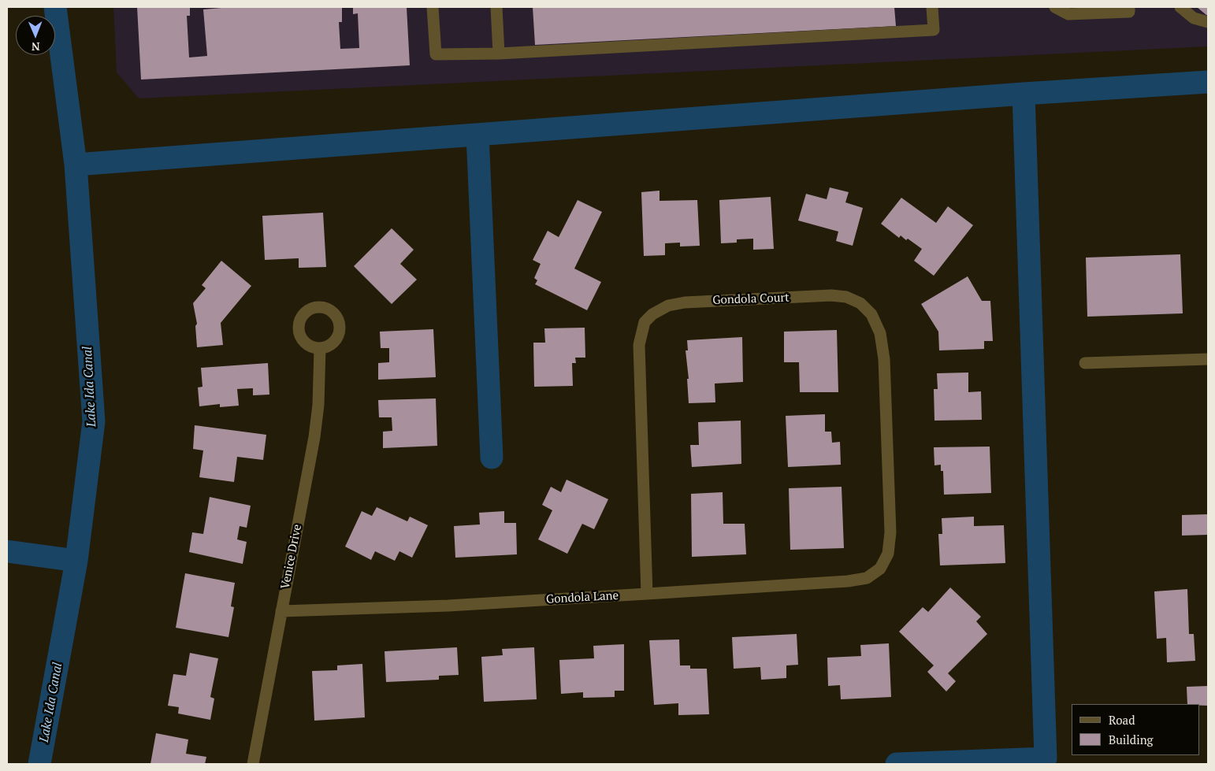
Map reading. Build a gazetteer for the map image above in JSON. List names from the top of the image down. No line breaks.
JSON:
{"streets":{"street":["Gondola Court","Venice Drive","Gondola Lane"]},"crossings":[["Gondola Court","Gondola Lane"],["Venice Drive","Gondola Lane"]],"water":["Lake Ida Canal"],"legend":["Road","Building"],"north":"bottom"}
